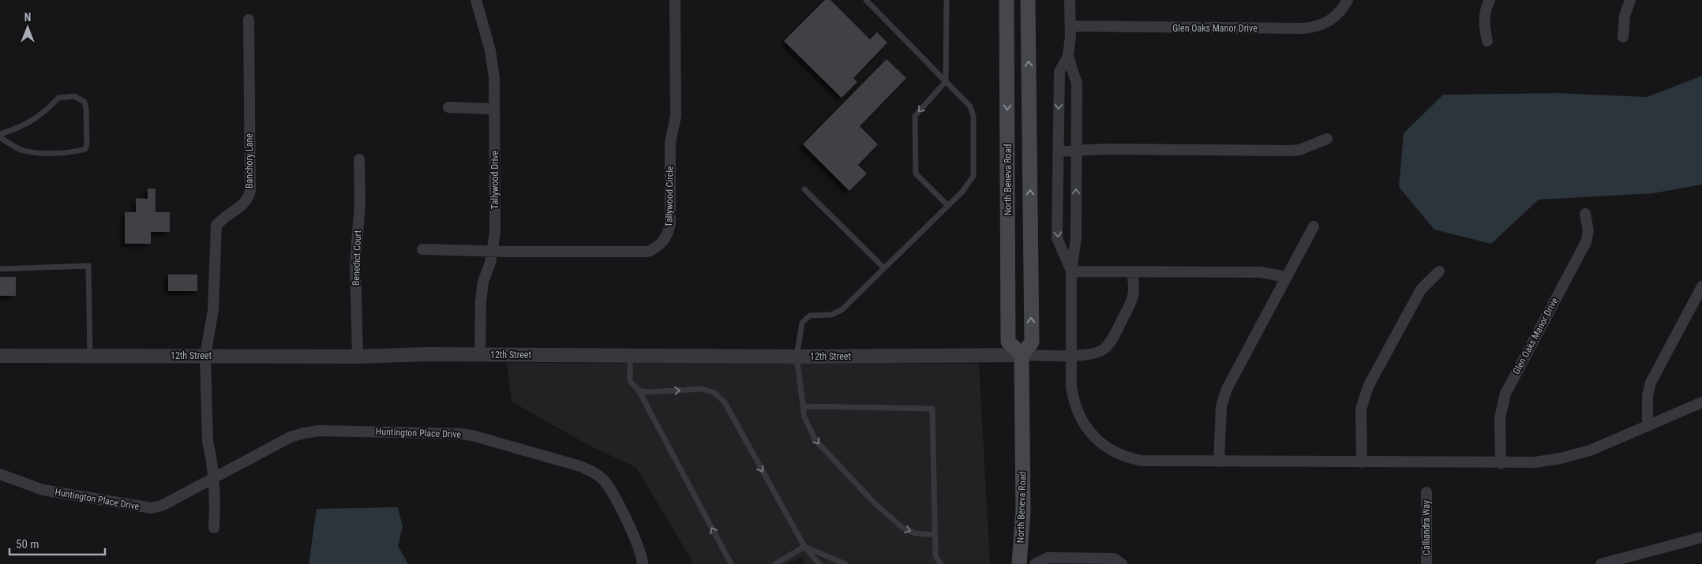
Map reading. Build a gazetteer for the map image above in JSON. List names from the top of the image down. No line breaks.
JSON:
{"streets":{"main road":["North Beneva Road"],"street":["Glen Oaks Manor Drive","Banchory Lane","Tallywood Drive","Tallywood Circle","Benedict Court","12th Street","Huntington Place Drive","Calliandra Way"]},"crossings":[["Banchory Lane","12th Street"],["Tallywood Drive","Tallywood Circle"],["Tallywood Drive","12th Street"],["North Beneva Road","12th Street"],["Benedict Court","12th Street"]],"scale_bar":"50 m","north":"top"}
